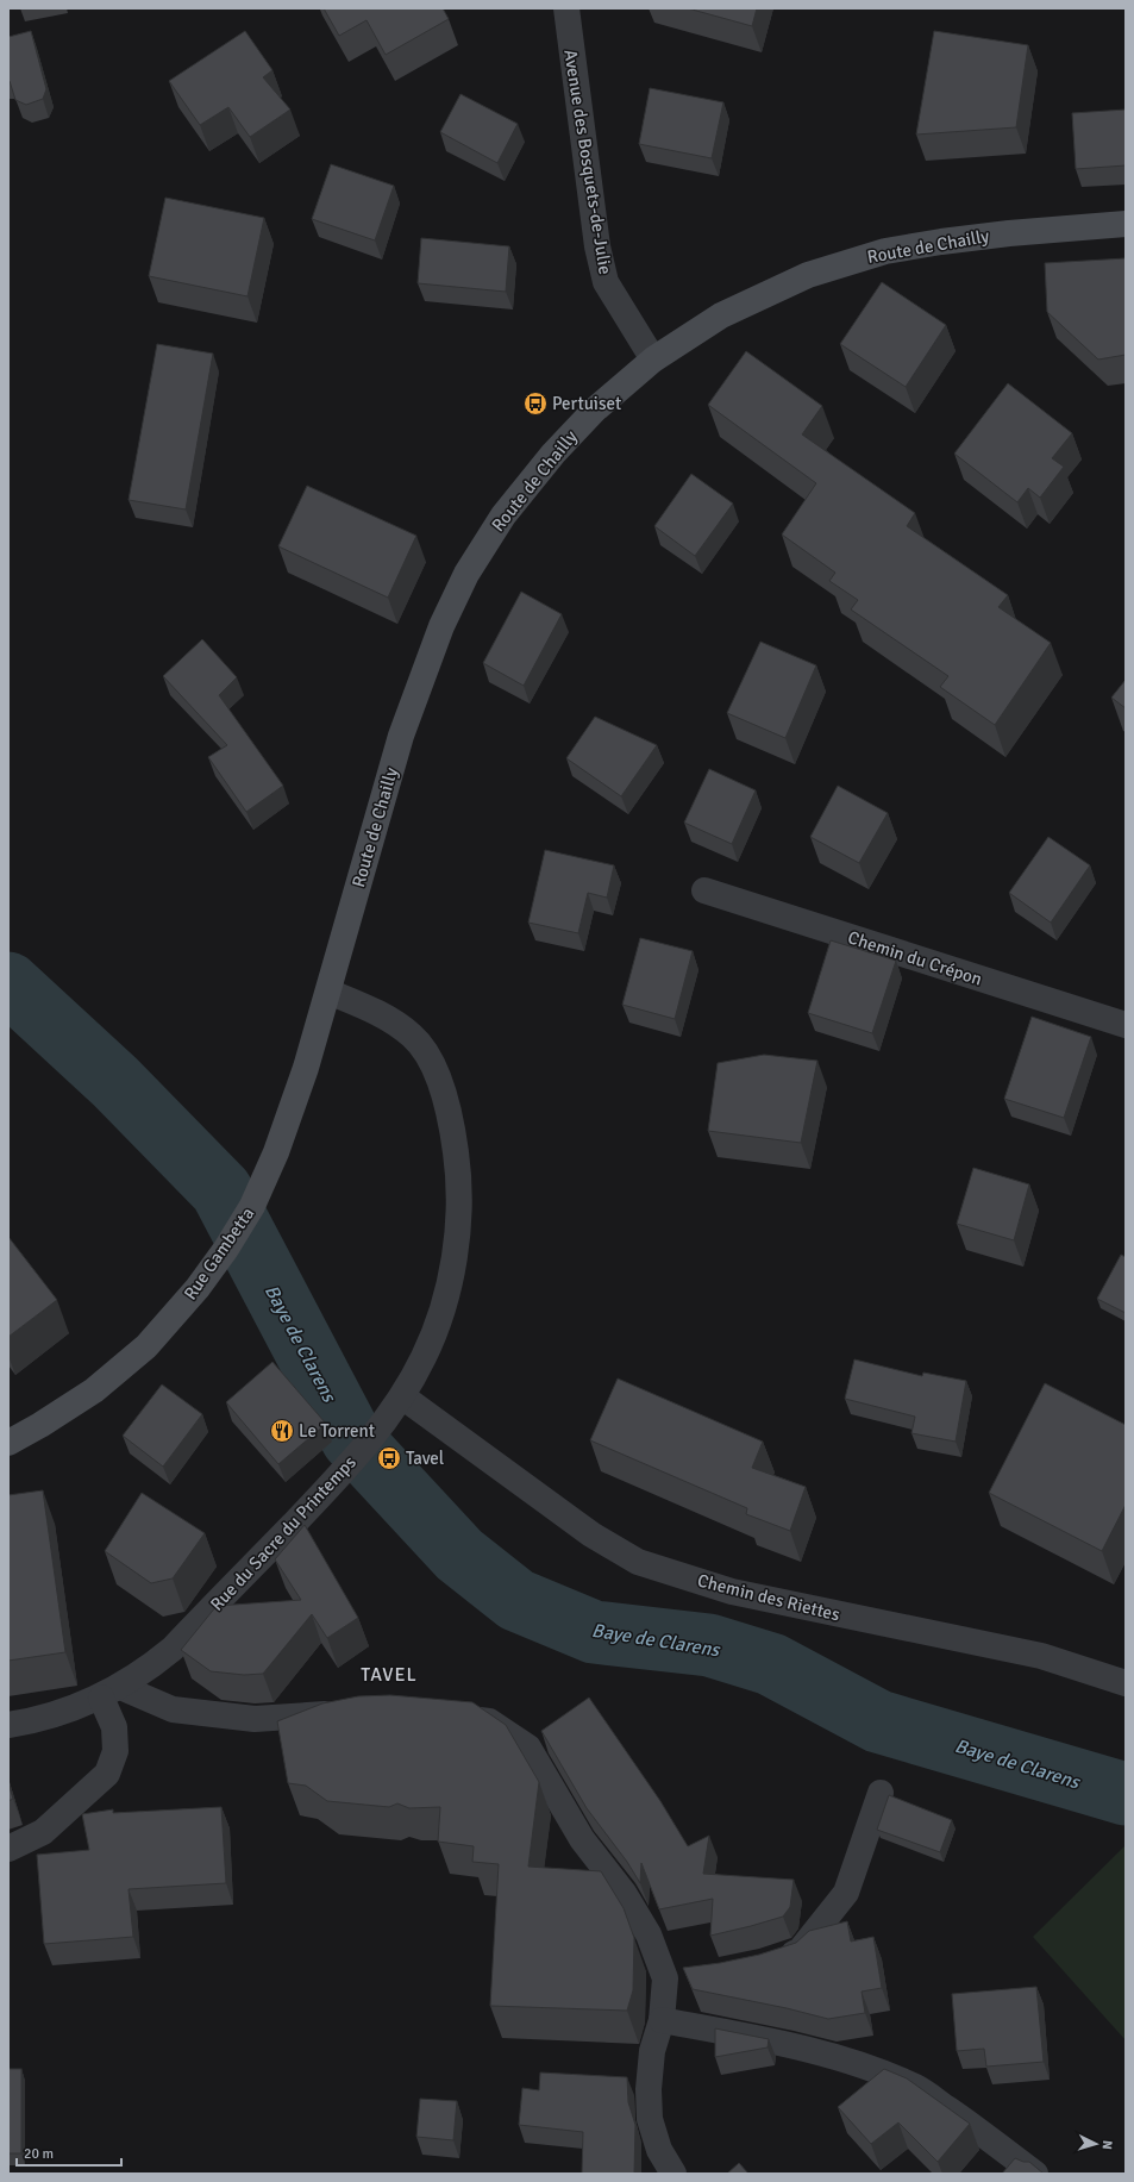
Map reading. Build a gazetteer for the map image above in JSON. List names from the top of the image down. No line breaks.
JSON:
{"streets":{"main road":["Route de Chailly","Rue Gambetta"],"street":["Avenue des Bosquets-de-Julie","Chemin du Crépon","Rue du Sacre du Printemps","Chemin des Riettes"]},"crossings":[["Avenue des Bosquets-de-Julie","Route de Chailly"],["Route de Chailly","Rue Gambetta"],["Route de Chailly","Rue du Sacre du Printemps"],["Rue Gambetta","Rue du Sacre du Printemps"],["Rue du Sacre du Printemps","Chemin des Riettes"]],"districts":["TAVEL"],"water":["Baye de Clarens"],"places":{"bus stop":["Pertuiset","Tavel"],"restaurant":["Le Torrent"]},"scale_bar":"20 m","north":"right"}
